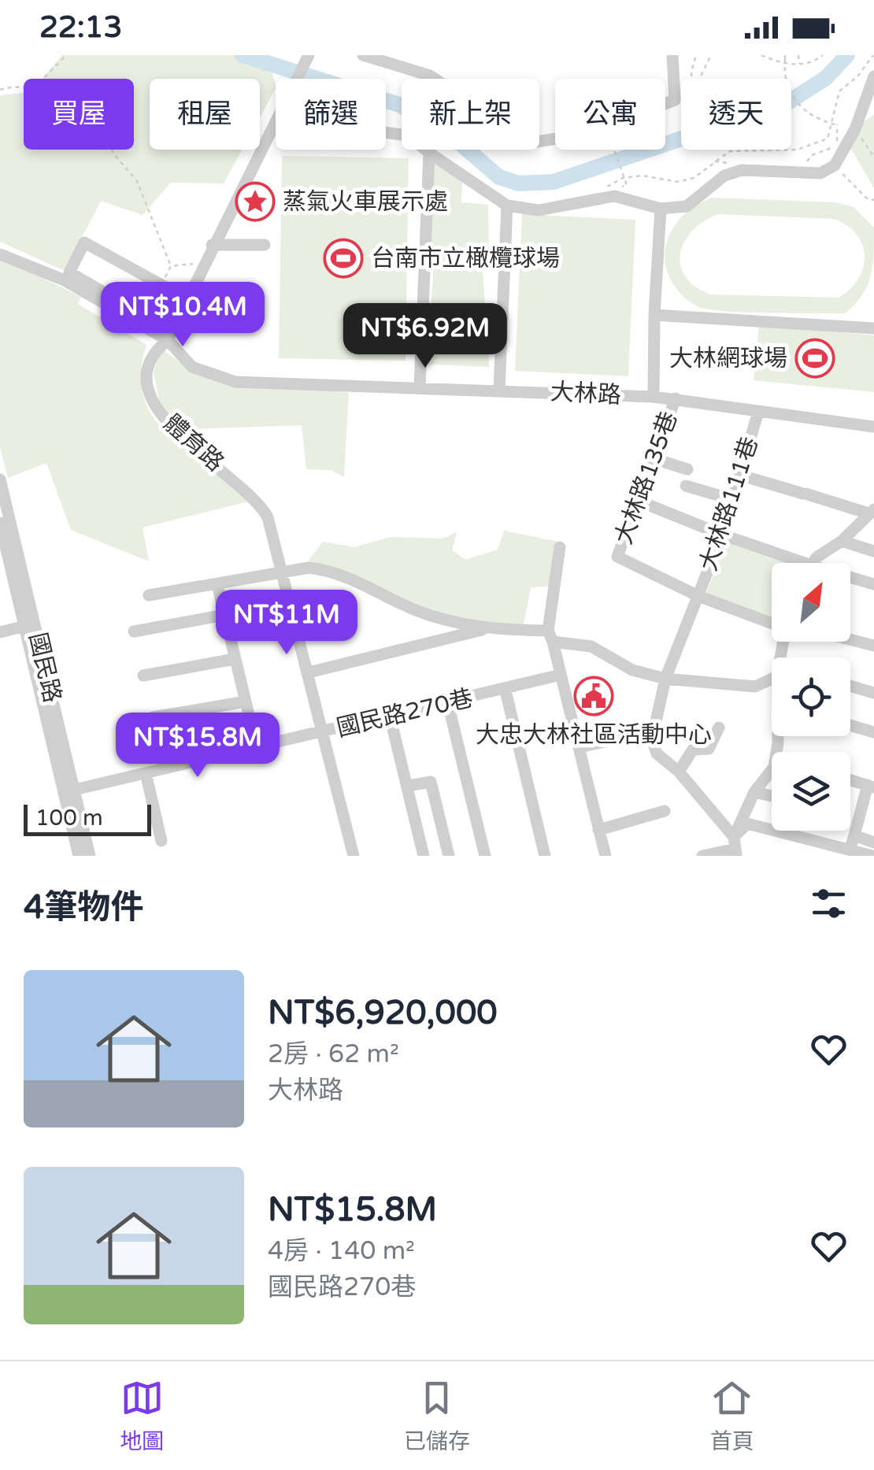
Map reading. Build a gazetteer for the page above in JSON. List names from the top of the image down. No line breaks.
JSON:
{"streets":{"street":["大林路","體育路","大林路135巷","大林路111巷","國民路","國民路270巷"]},"crossings":[["大林路","體育路"],["大林路","大林路135巷"],["大林路","大林路111巷"],["體育路","國民路270巷"],["大林路135巷","大林路111巷"],["國民路","國民路270巷"]],"places":{"place":["蒸氣火車展示處"],"sports":["台南市立橄欖球場","大林網球場"],"public building":["大忠大林社區活動中心"]},"scale_bar":"100 m","north":"top right","page":{"status":"22:13","chip":["買屋","租屋","篩選","新上架","公寓","透天"],"price":["NT$10.4M","NT$6.92M","NT$11M","NT$15.8M"],"scale":"100 m","heading":"4筆物件","list":[{"name":"NT$6,920,000","note":"2房 · 62 m² · 大林路"},{"name":"NT$15.8M","note":"4房 · 140 m² · 國民路270巷"}],"tabs":["地圖","已儲存","首頁"]}}
